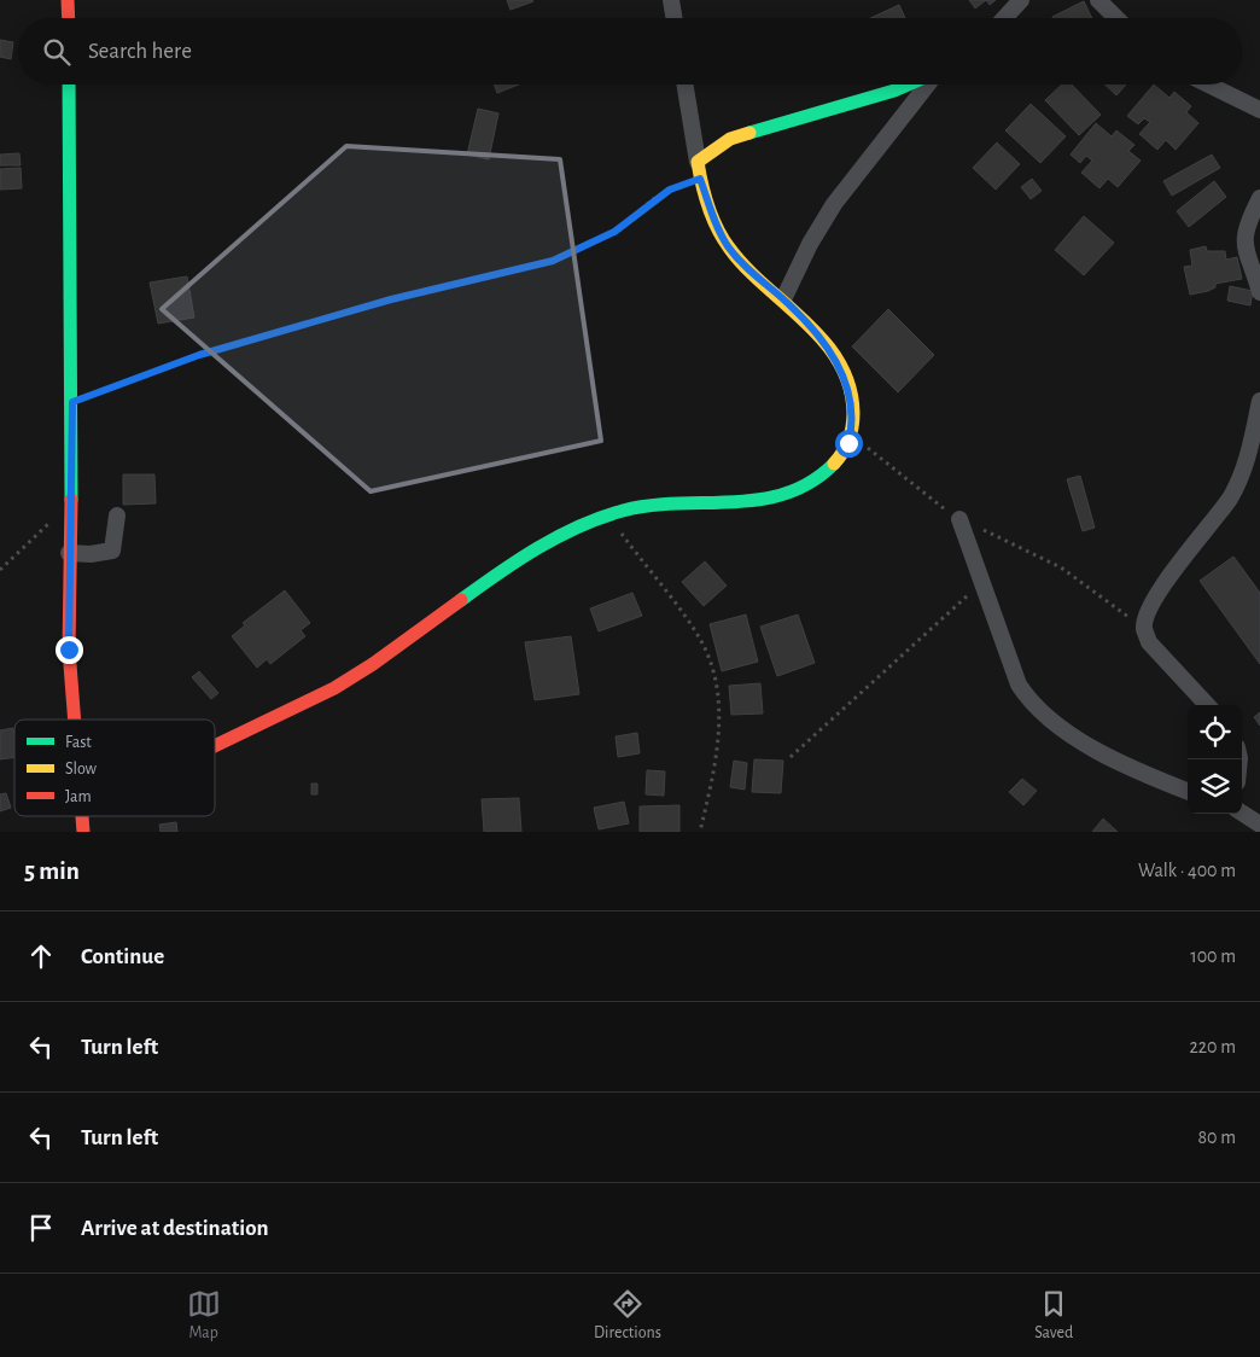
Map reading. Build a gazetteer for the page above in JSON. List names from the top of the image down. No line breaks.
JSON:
{"legend":["Fast","Slow","Jam"],"page":{"search":"Search here","heading":["5 min","Walk · 400 m"],"list":[["Continue","100 m"],["Turn left","220 m"],["Turn left","80 m"],"Arrive at destination"],"nav":["Map","Directions","Saved"]}}
